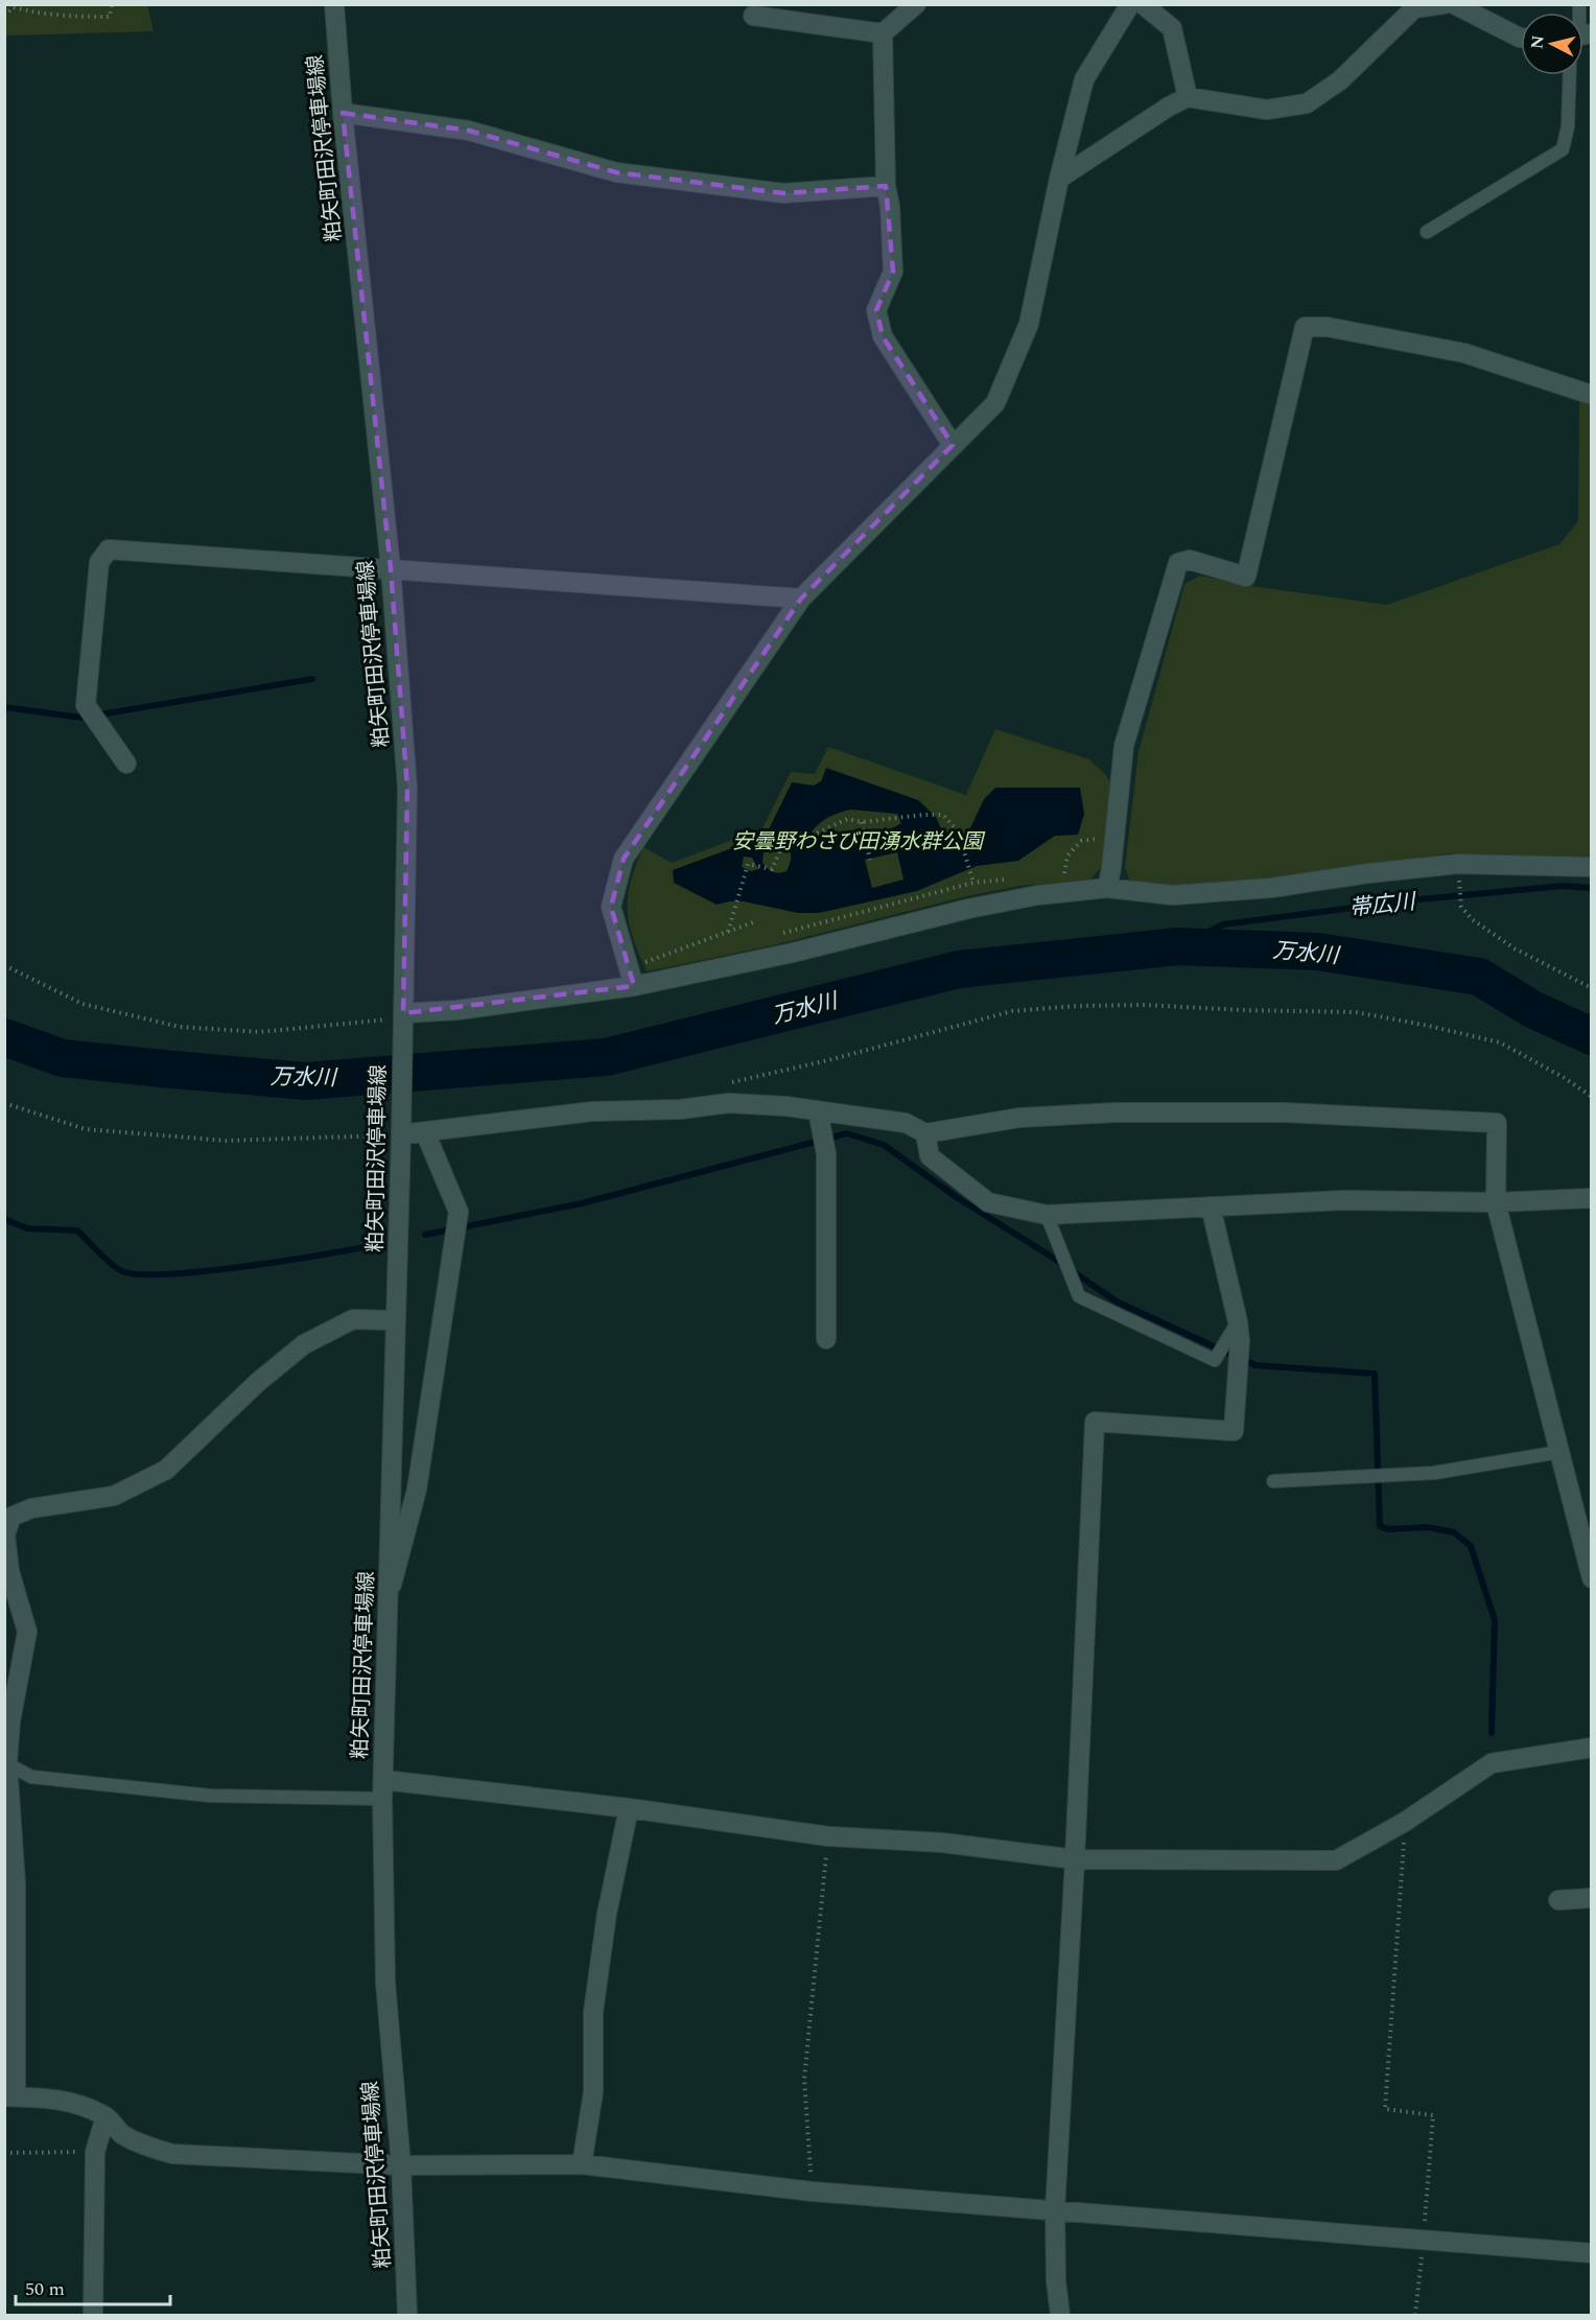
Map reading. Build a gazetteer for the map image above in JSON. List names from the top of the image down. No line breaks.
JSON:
{"streets":{"street":["粕矢町田沢停車場線"]},"water":["帯広川","万水川"],"parks":["安曇野わさび田湧水群公園"],"scale_bar":"50 m","north":"left"}
